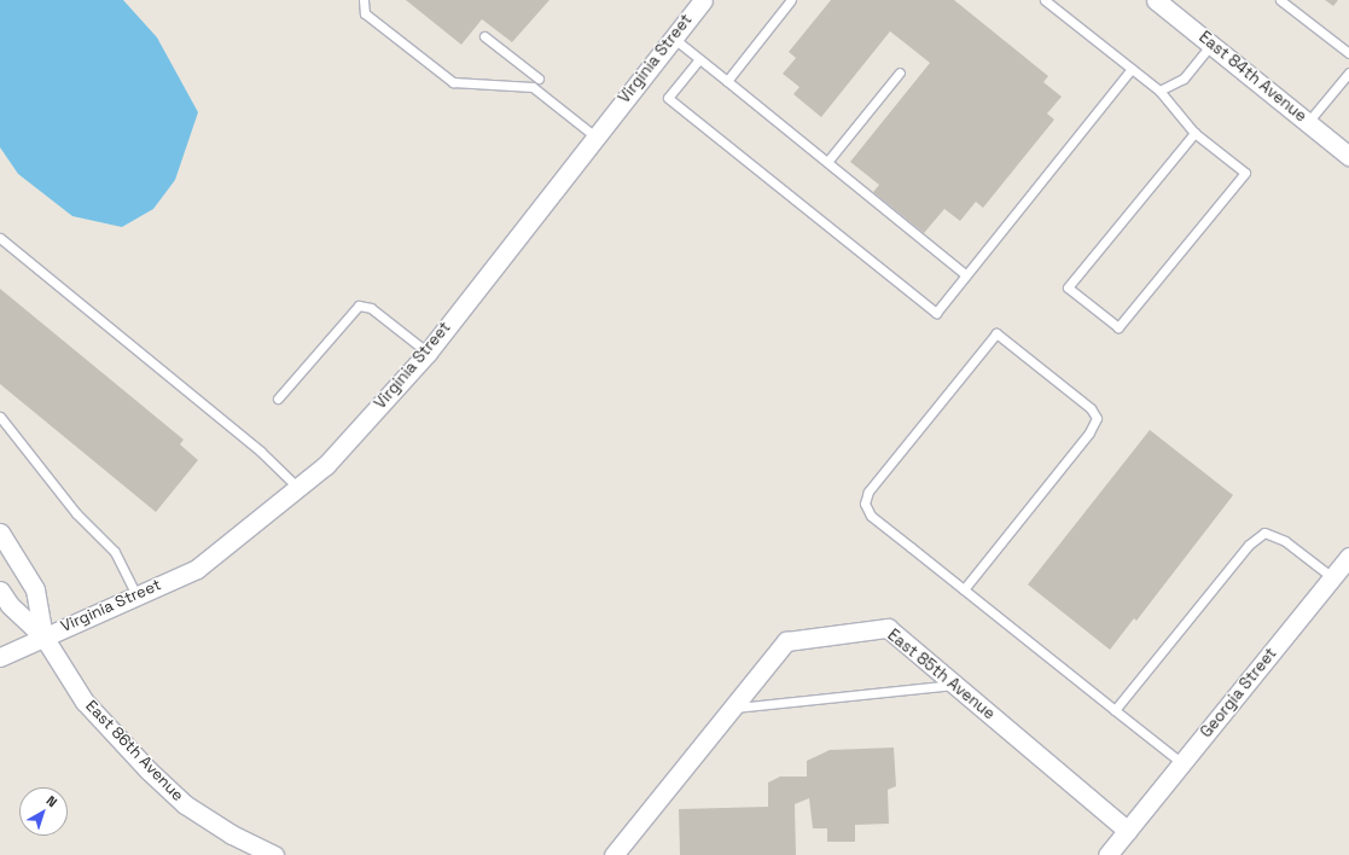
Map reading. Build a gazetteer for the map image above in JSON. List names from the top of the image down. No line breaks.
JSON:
{"streets":{"street":["Virginia Street","East 84th Avenue","East 85th Avenue","Georgia Street","East 86th Avenue"]},"crossings":[["Virginia Street","East 86th Avenue"],["East 85th Avenue","Georgia Street"]],"north":"top right"}
